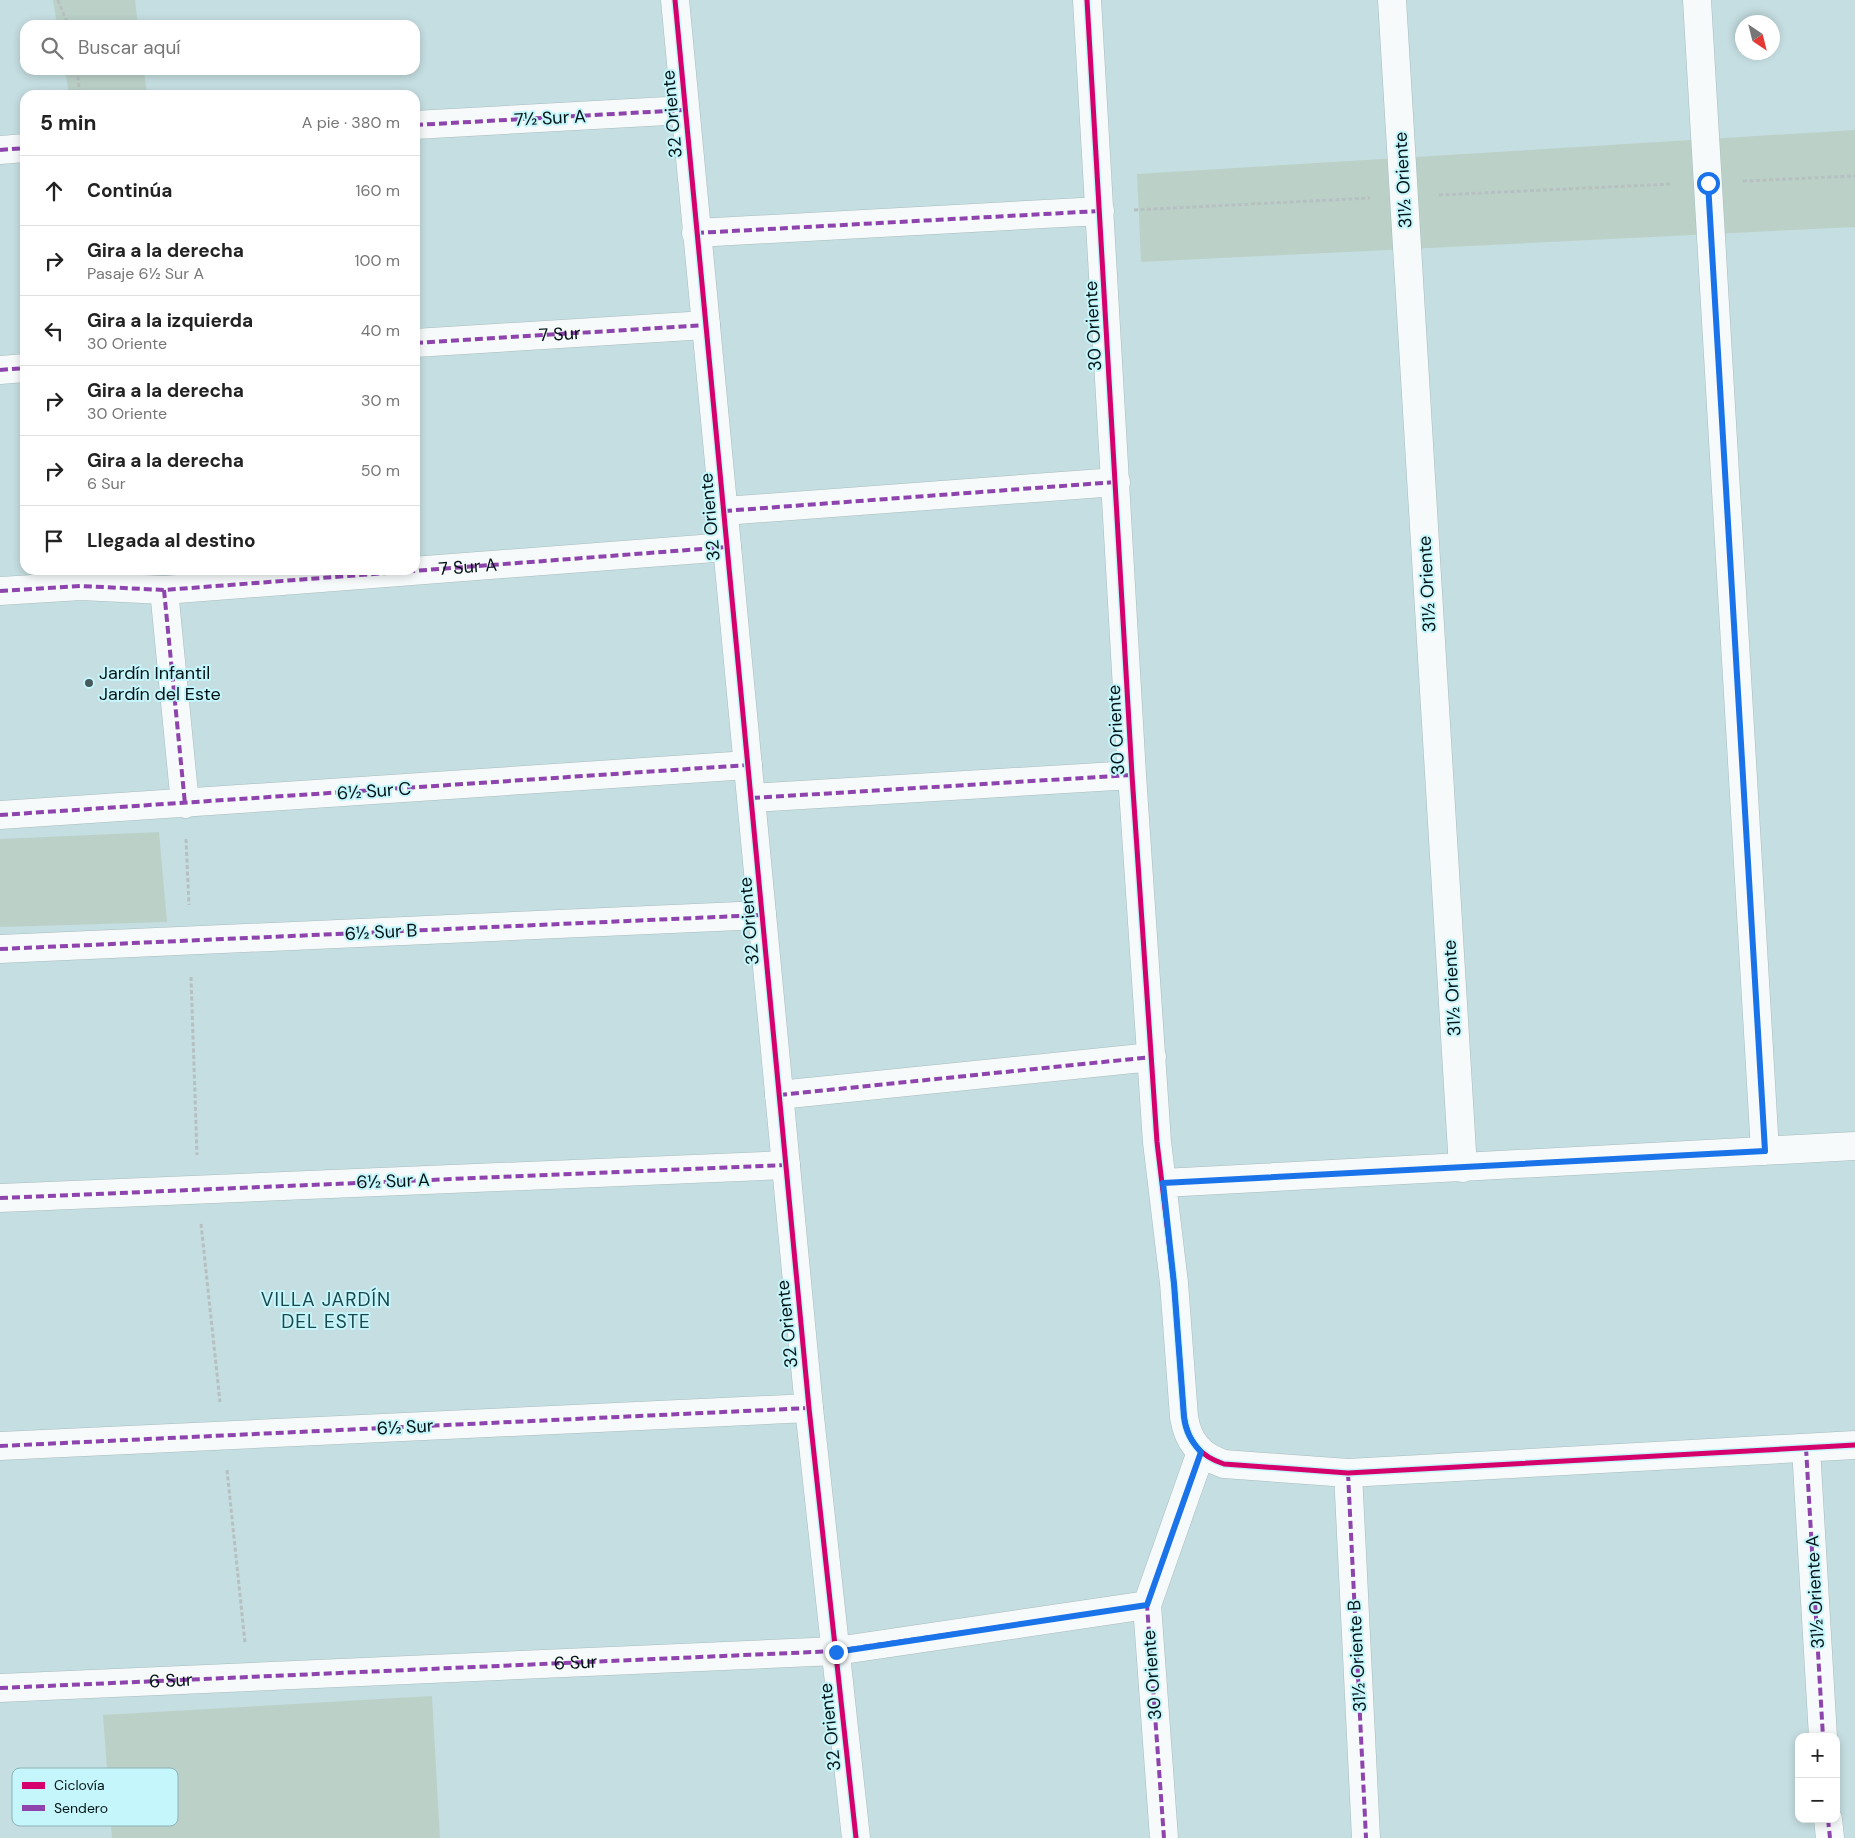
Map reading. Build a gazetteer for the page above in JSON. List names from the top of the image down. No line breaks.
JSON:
{"streets":{"street":["32 Oriente","7½ Sur A","31½ Oriente","30 Oriente","7 Sur","7 Sur A","6½ Sur C","6½ Sur B","6½ Sur A","6½ Sur","31½ Oriente A","31½ Oriente B","6 Sur"]},"crossings":[["32 Oriente","7½ Sur A"],["32 Oriente","7 Sur"],["32 Oriente","7 Sur A"],["32 Oriente","6½ Sur C"],["32 Oriente","6½ Sur B"],["32 Oriente","6½ Sur A"],["32 Oriente","6½ Sur"],["32 Oriente","6 Sur"],["30 Oriente","6 Sur"]],"districts":["VILLA JARDÍN DEL ESTE"],"places":["Jardín Infantil Jardín del Este"],"legend":["Ciclovía","Sendero"],"north":"bottom right","page":{"search":"Buscar aquí","heading":["5 min","A pie · 380 m"],"list":[["Continúa","160 m"],["Gira a la derecha","Pasaje 6½ Sur A","100 m"],["Gira a la izquierda","30 Oriente","40 m"],["Gira a la derecha","30 Oriente","30 m"],["Gira a la derecha","6 Sur","50 m"],"Llegada al destino"],"map_buttons":["+","−"]}}
